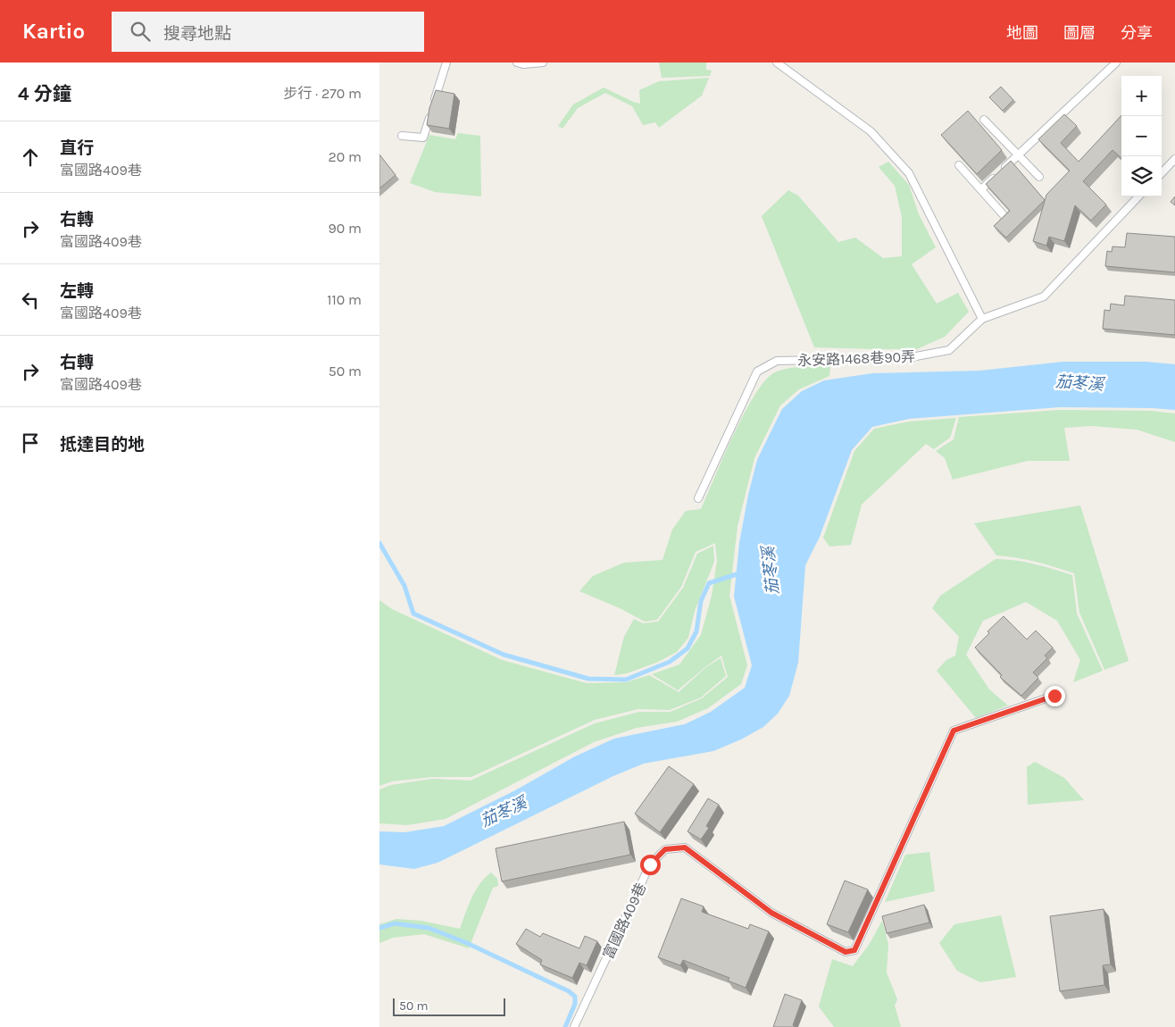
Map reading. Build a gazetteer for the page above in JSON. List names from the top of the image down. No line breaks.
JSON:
{"streets":{"lane":["永安路1468巷90弄","富國路409巷"]},"water":["茄苳溪"],"scale_bar":"50 m","page":{"header":"Kartio","search":"搜尋地點","nav":["地圖","圖層","分享"],"heading":["4 分鐘","步行 · 270 m"],"map_buttons":["+","−"],"list":[["直行","富國路409巷","20 m"],["右轉","富國路409巷","90 m"],["左轉","富國路409巷","110 m"],["右轉","富國路409巷","50 m"],"抵達目的地"],"scale":"50 m"}}
